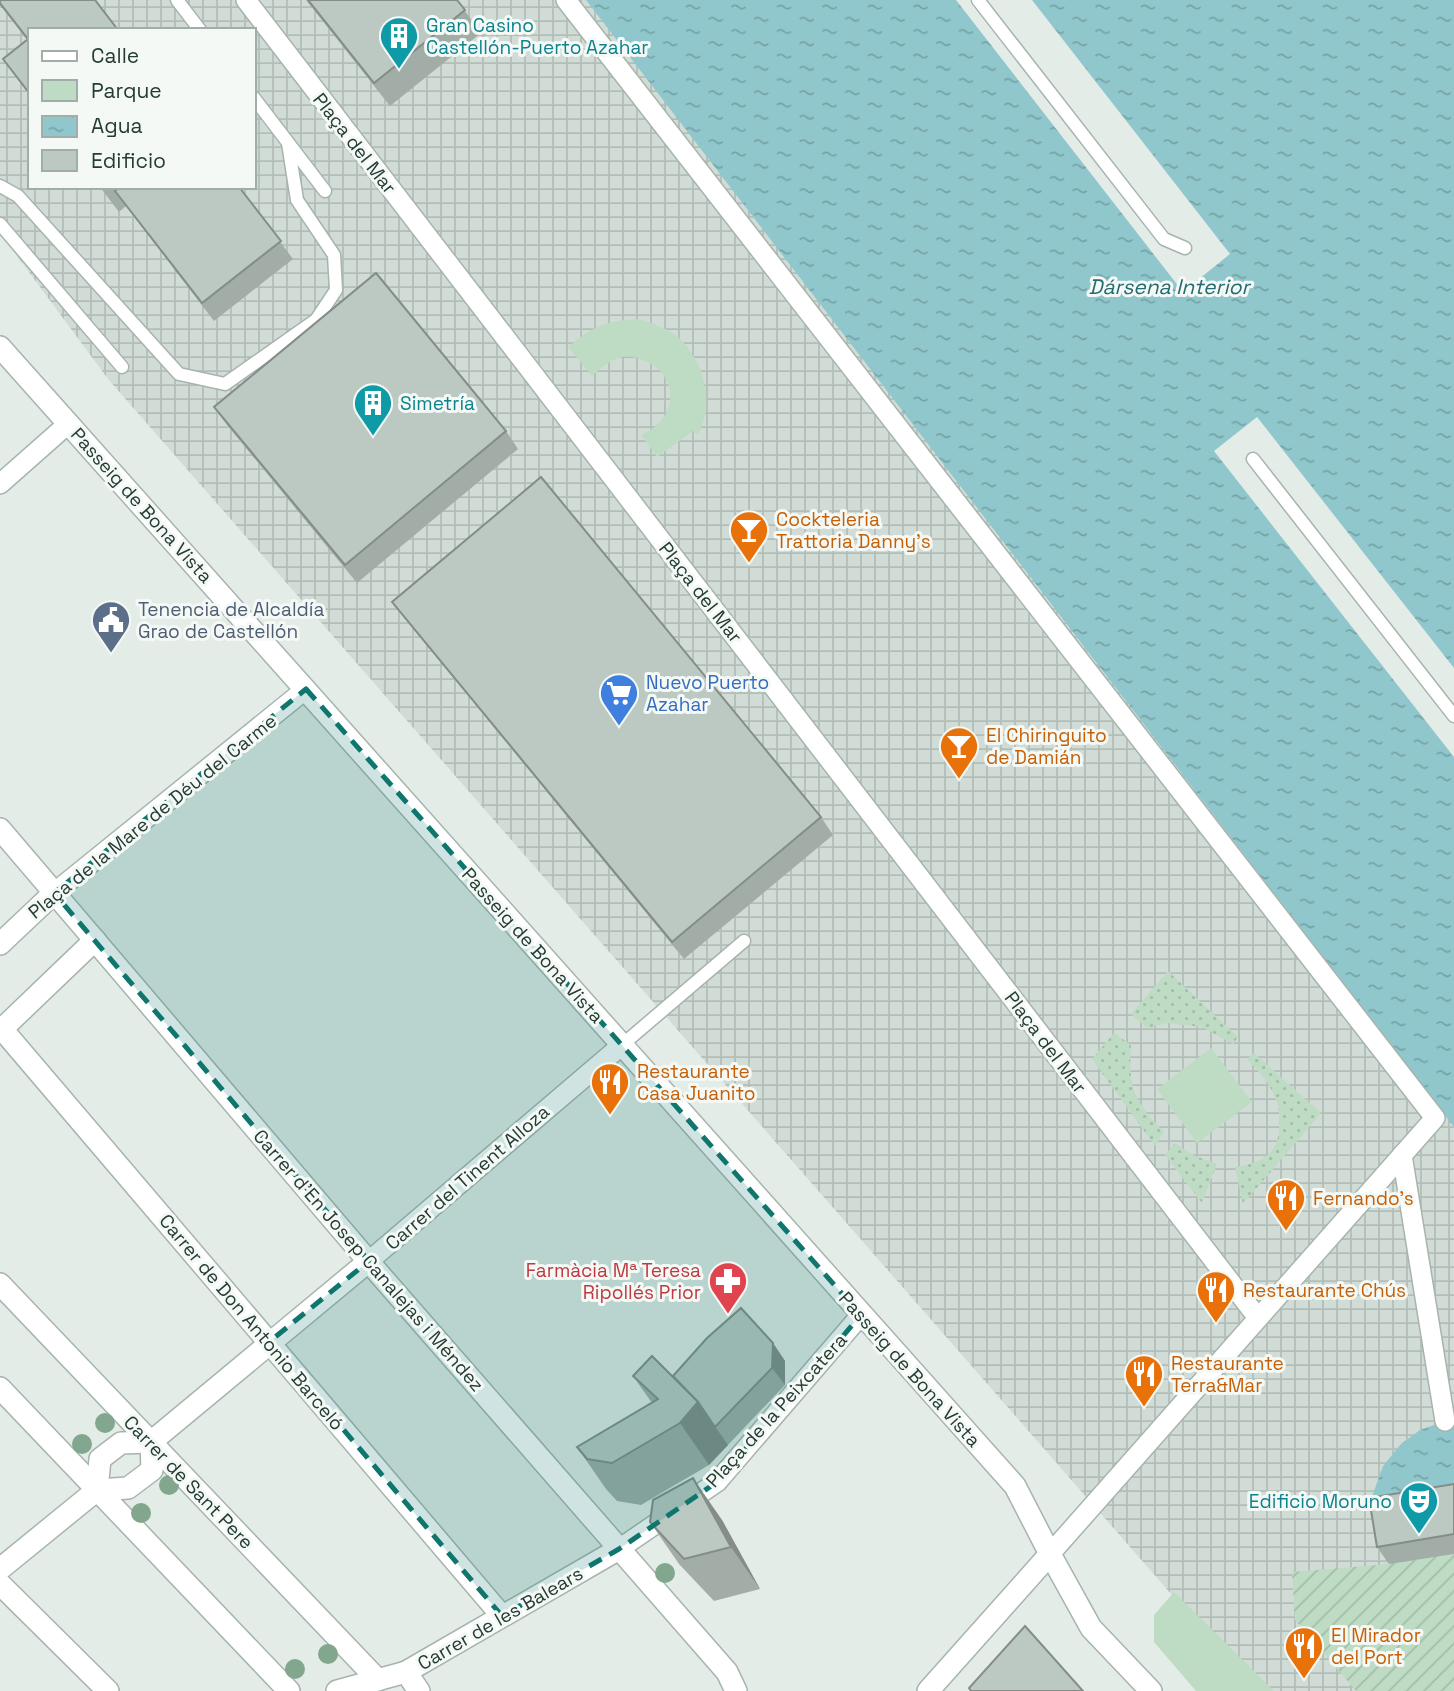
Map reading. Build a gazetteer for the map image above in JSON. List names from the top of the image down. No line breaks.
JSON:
{"streets":{"street":["Plaça del Mar","Passeig de Bona Vista","Plaça de la Mare de Déu del Carme","Carrer del Tinent Alloza","Carrer d'En Josep Canalejas i Méndez","Carrer de Don Antonio Barceló","Plaça de la Peixcatera","Carrer de Sant Pere","Carrer de les Balears"]},"crossings":[["Passeig de Bona Vista","Plaça de la Mare de Déu del Carme"],["Passeig de Bona Vista","Carrer del Tinent Alloza"],["Passeig de Bona Vista","Plaça de la Peixcatera"],["Plaça de la Mare de Déu del Carme","Carrer d'En Josep Canalejas i Méndez"],["Carrer del Tinent Alloza","Carrer d'En Josep Canalejas i Méndez"],["Carrer del Tinent Alloza","Carrer de Don Antonio Barceló"],["Carrer del Tinent Alloza","Carrer de Sant Pere"],["Carrer d'En Josep Canalejas i Méndez","Plaça de la Peixcatera"],["Carrer d'En Josep Canalejas i Méndez","Carrer de les Balears"],["Carrer de Don Antonio Barceló","Carrer de les Balears"],["Plaça de la Peixcatera","Carrer de les Balears"],["Carrer de Sant Pere","Carrer de les Balears"]],"water":["Dársena Interior"],"places":{"building":["Gran Casino Castellón-Puerto Azahar","Simetría"],"bar":["Cockteleria Trattoria Danny's","El Chiringuito de Damián"],"public building":["Tenencia de Alcaldía Grao de Castellón"],"supermarket":["Nuevo Puerto Azahar"],"restaurant":["Restaurante Casa Juanito","Fernando's","Restaurante Chús","Restaurante Terra&Mar","El Mirador del Port"],"pharmacy":["Farmàcia Mª Teresa Ripollés Prior"],"theatre":["Edificio Moruno"]},"legend":["Calle","Parque","Agua","Edificio"]}
